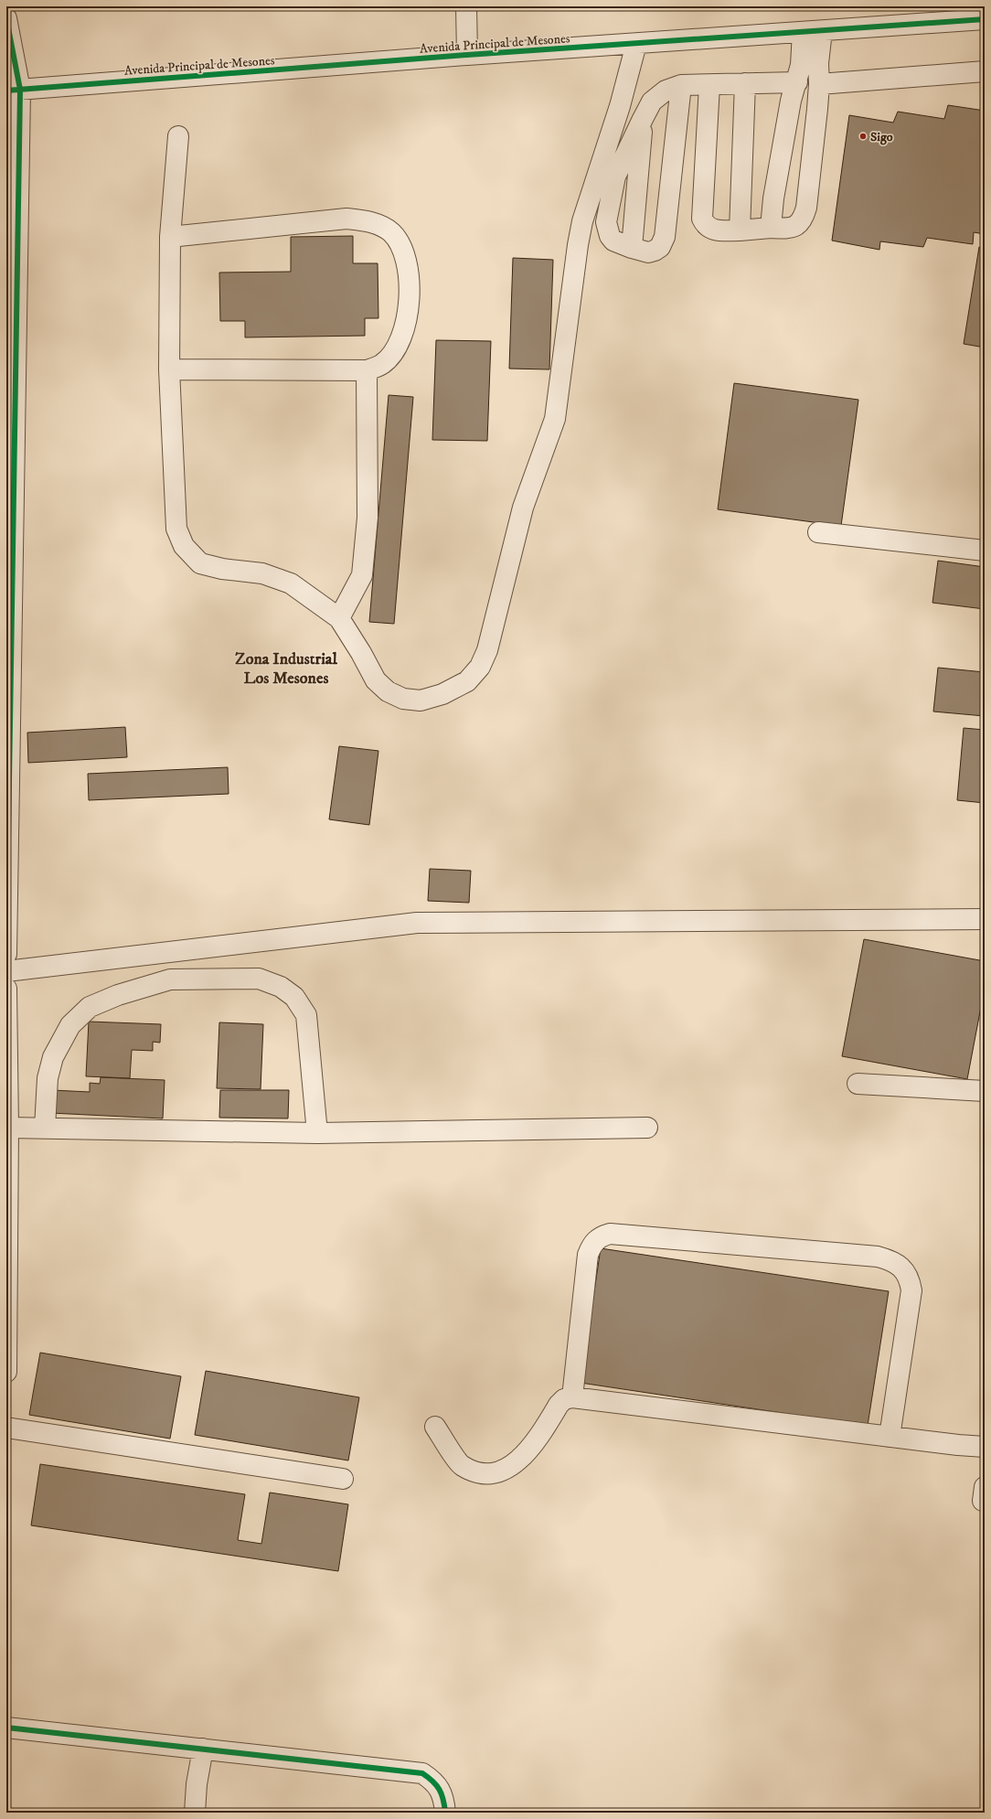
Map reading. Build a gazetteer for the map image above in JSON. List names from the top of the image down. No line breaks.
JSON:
{"streets":{"street":["Avenida Principal de Mesones"]},"districts":["Zona Industrial Los Mesones"],"places":["Sigo"]}
